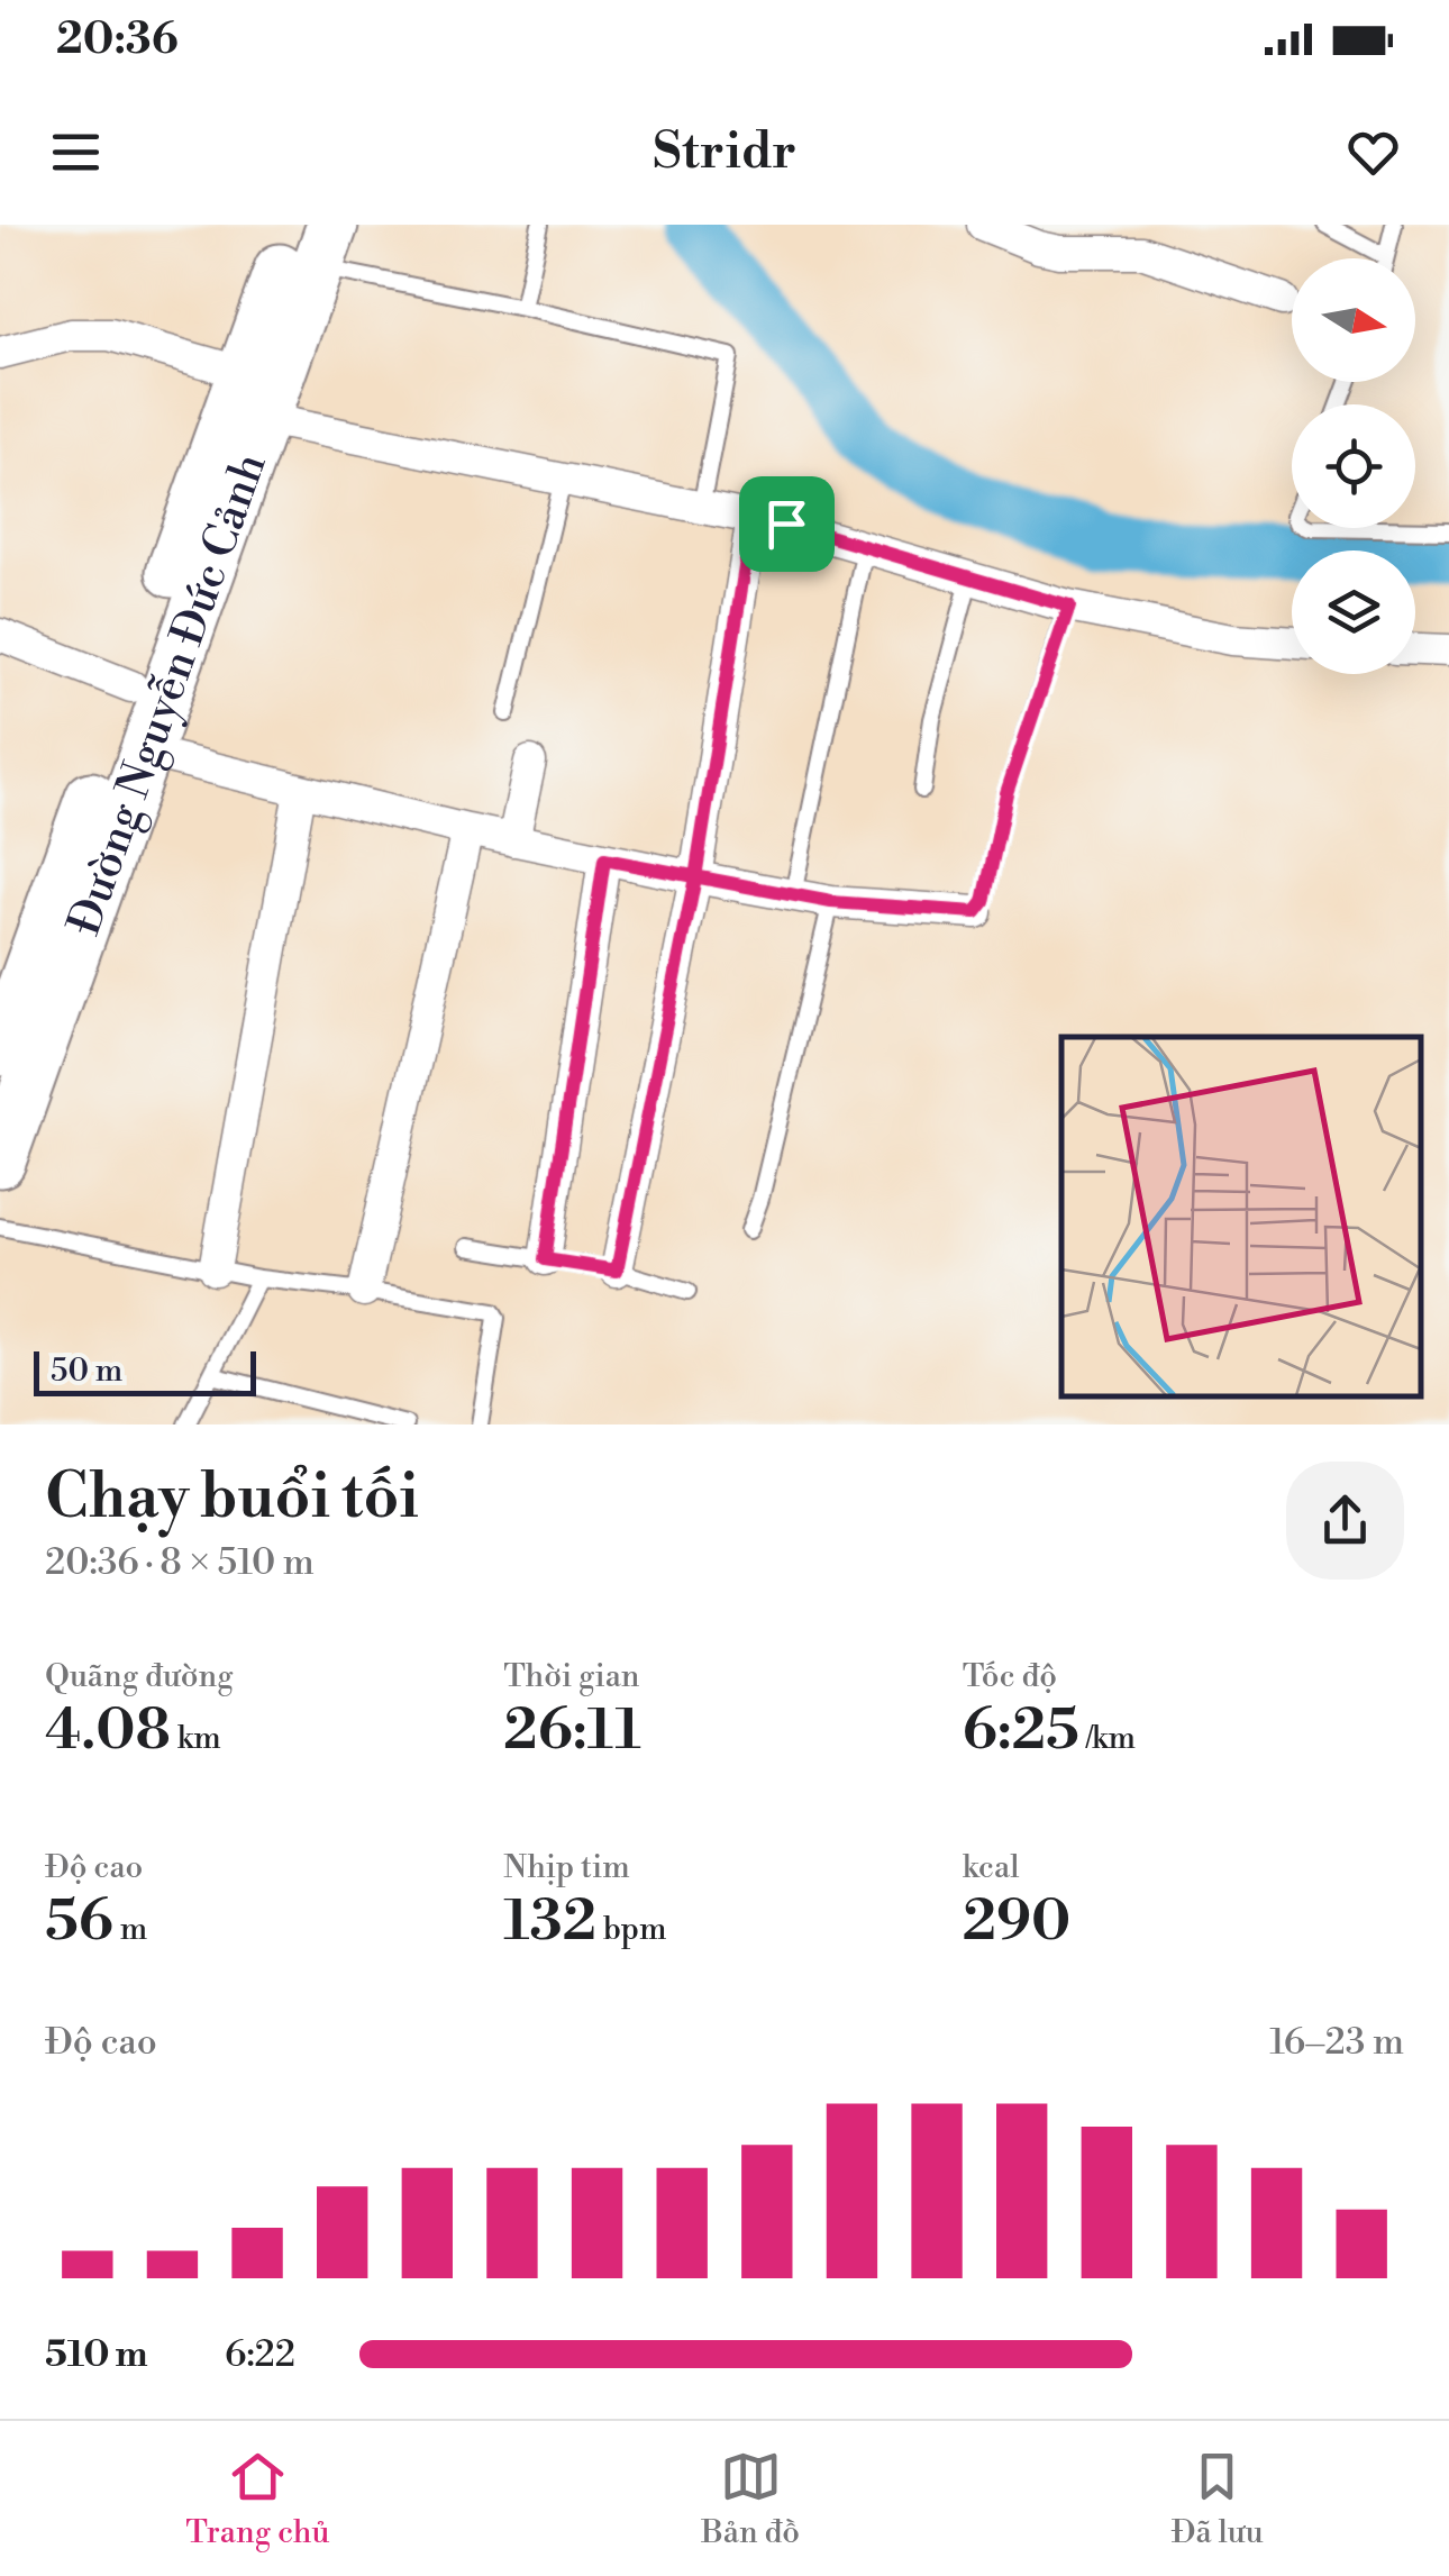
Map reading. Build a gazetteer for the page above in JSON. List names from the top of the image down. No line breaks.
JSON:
{"streets":{"highway":["Đường Nguyễn Đức Cảnh"]},"scale_bar":"50 m","north":"right","page":{"status":"20:36","header":"Stridr","scale":"50 m","heading":["Chạy buổi tối","20:36 · 8 × 510 m"],"stats":[["Quãng đường","4.08 km"],["Thời gian","26:11"],["Tốc độ","6:25 /km"],["Độ cao","56 m"],["Nhịp tim","132 bpm"],["kcal","290"]],"chart":["Độ cao","16–23 m"],"list":[{"name":"510 m","note":"6:22"}],"tabs":["Trang chủ","Bản đồ","Đã lưu"]}}
